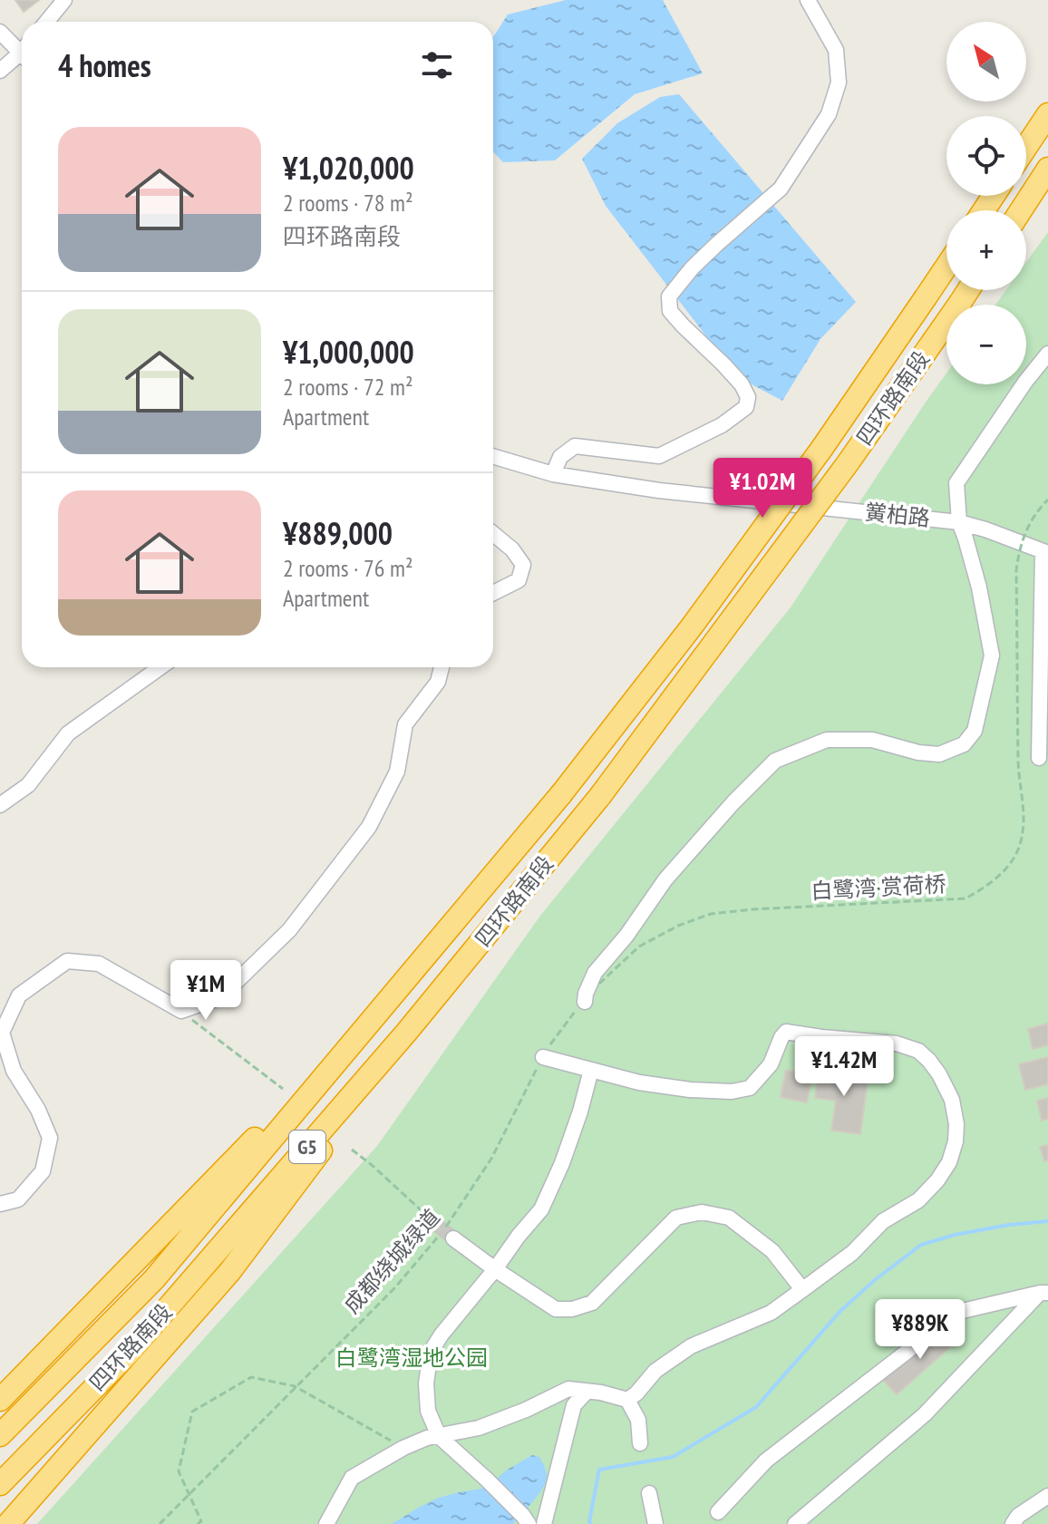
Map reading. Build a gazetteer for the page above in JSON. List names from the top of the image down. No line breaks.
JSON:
{"streets":{"highway":["四环路南段","G5"],"street":["黉柏路"],"path":["白鹭湾·赏荷桥","成都绕城绿道"]},"crossings":[["白鹭湾·赏荷桥","成都绕城绿道"]],"parks":["白鹭湾湿地公园"],"north":"top left","page":{"map_buttons":["+","−"],"heading":"4 homes","list":[{"name":"¥1,020,000","note":"2 rooms · 78 m² · 四环路南段"},{"name":"¥1,000,000","note":"2 rooms · 72 m² · Apartment"},{"name":"¥889,000","note":"2 rooms · 76 m² · Apartment"}],"price":["¥1.02M","¥1M","¥1.42M","¥889K"]}}
